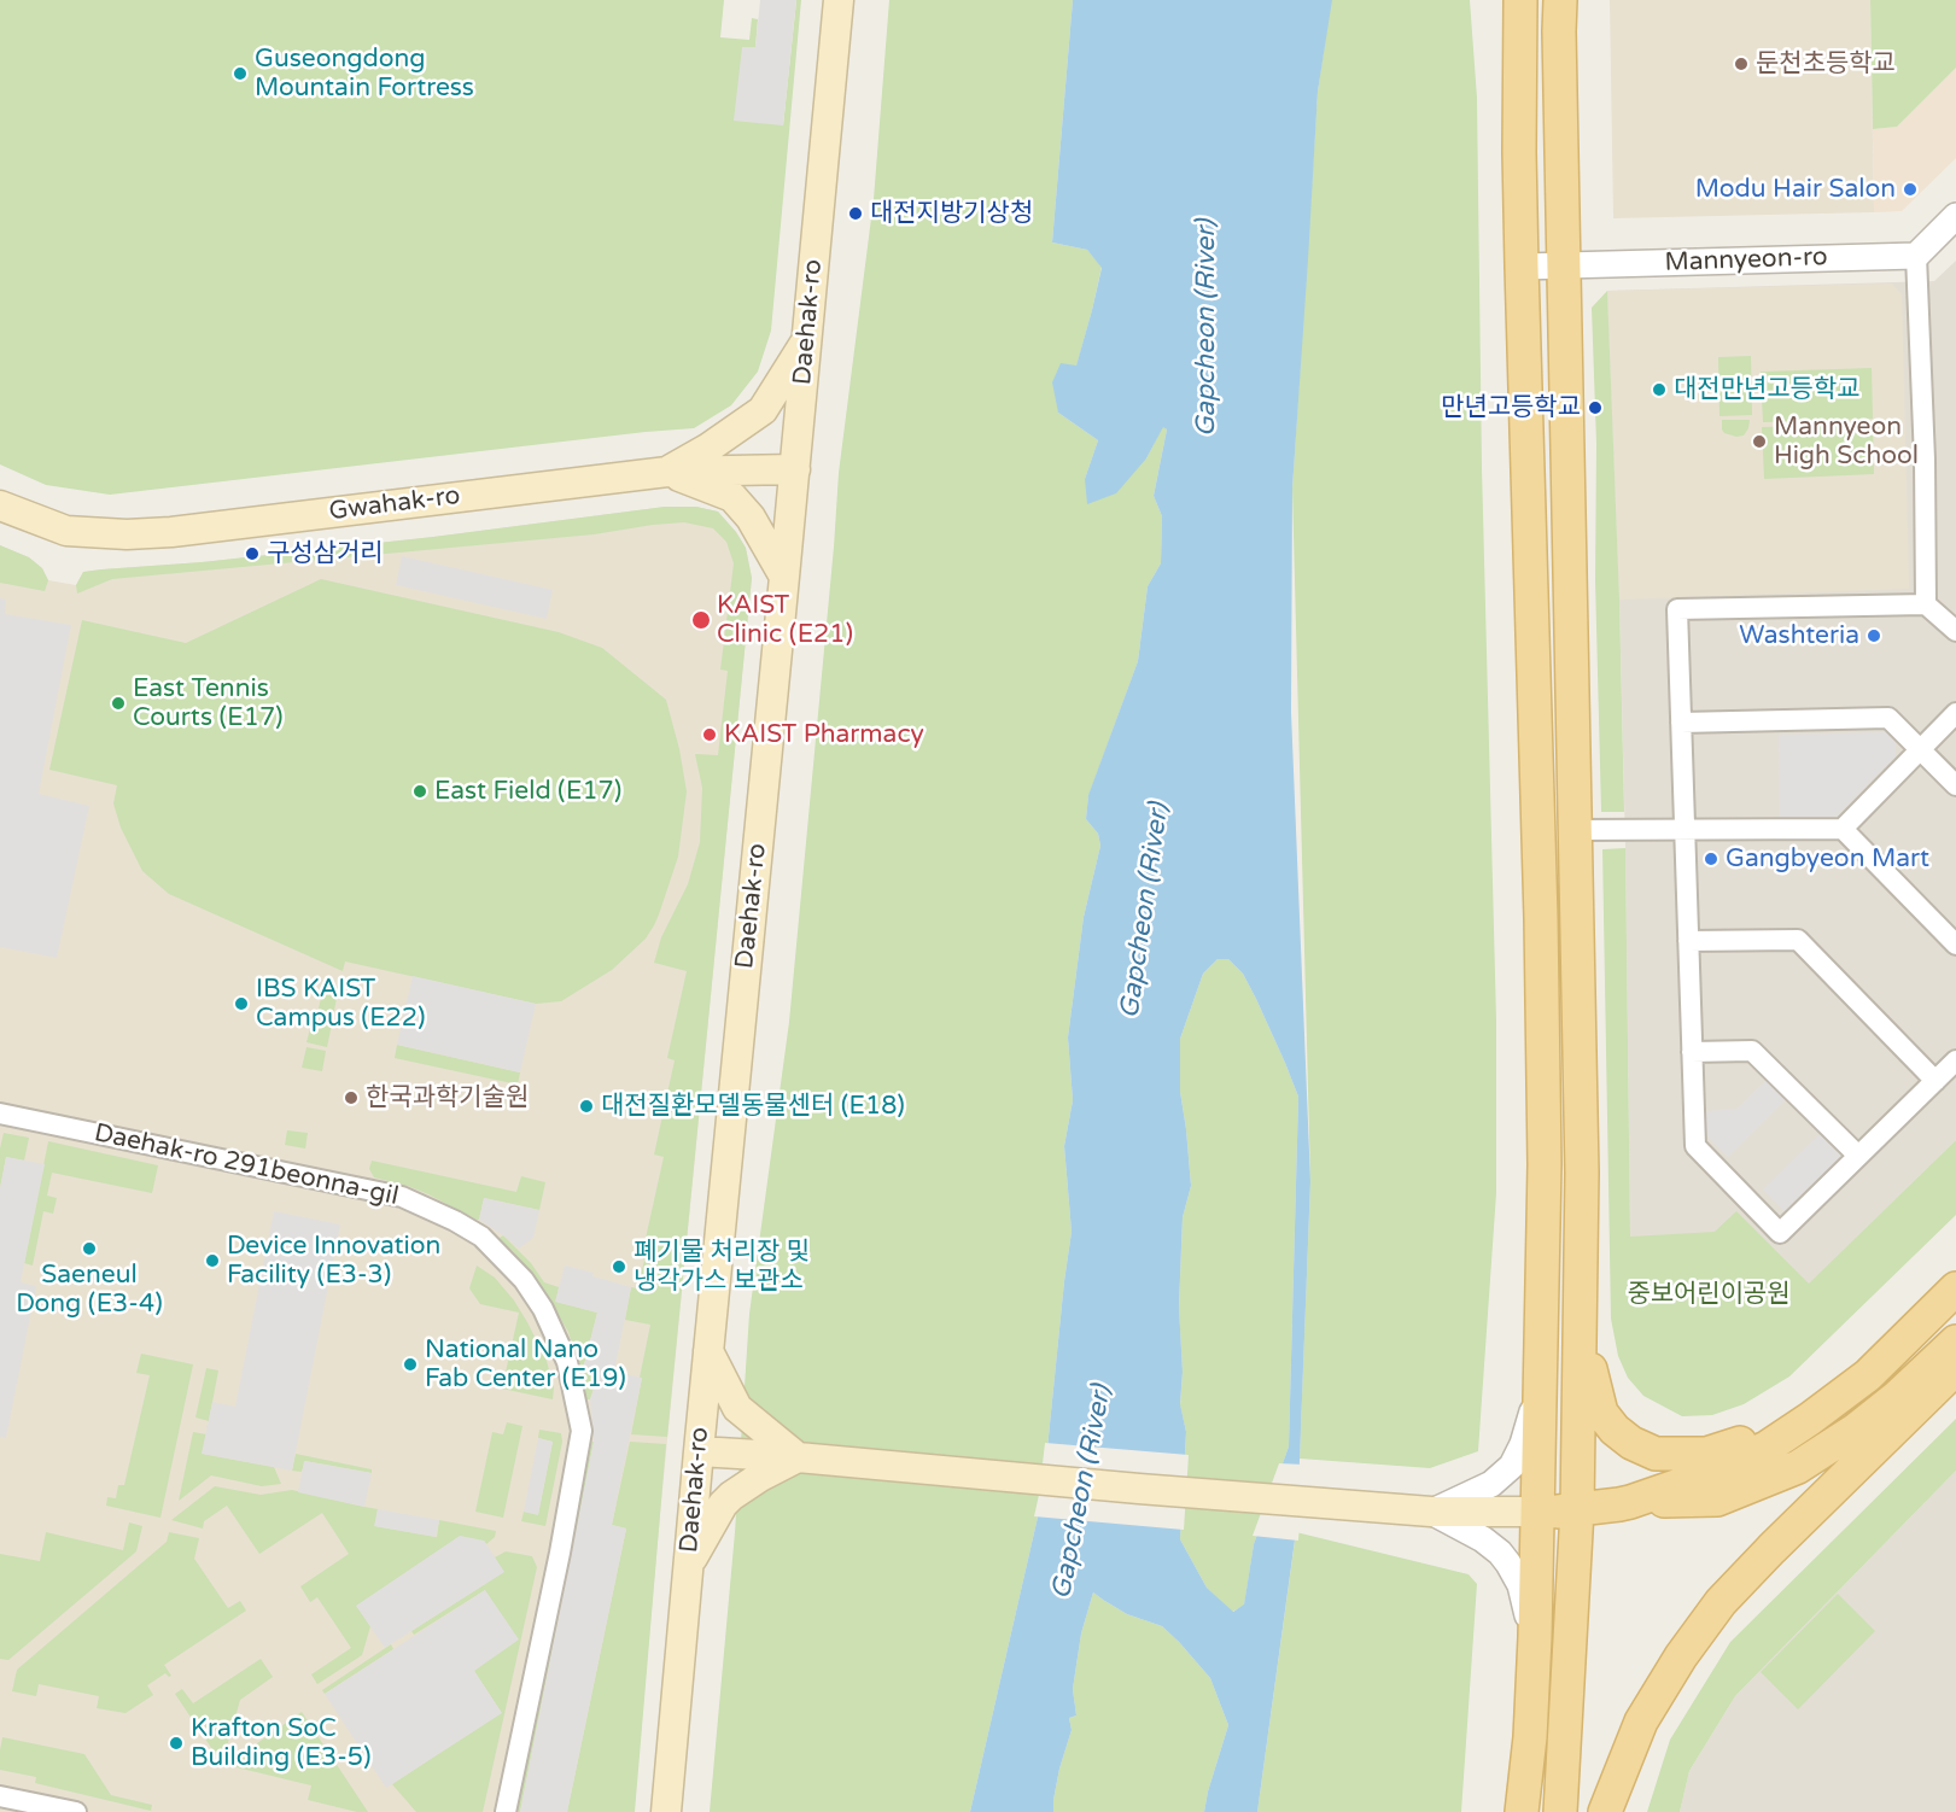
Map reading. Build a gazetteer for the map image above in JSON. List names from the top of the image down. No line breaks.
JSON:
{"streets":{"main road":["Daehak-ro","Gwahak-ro"],"street":["Mannyeon-ro","Daehak-ro 291beonna-gil"]},"crossings":[["Daehak-ro","Gwahak-ro"]],"water":["Gapcheon (River)"],"parks":["중보어린이공원"],"places":["둔천초등학교","Guseongdong Mountain Fortress","Modu Hair Salon","대전지방기상청","대전만년고등학교","만년고등학교","Mannyeon High School","구성삼거리","KAIST Clinic (E21)","Washteria","East Tennis Courts (E17)","KAIST Pharmacy","East Field (E17)","Gangbyeon Mart","IBS KAIST Campus (E22)","한국과학기술원","대전질환모델동물센터 (E18)","Saeneul Dong (E3-4)","Device Innovation Facility (E3-3)","폐기물 처리장 및 냉각가스 보관소","National Nano Fab Center (E19)","Krafton SoC Building (E3-5)"]}
